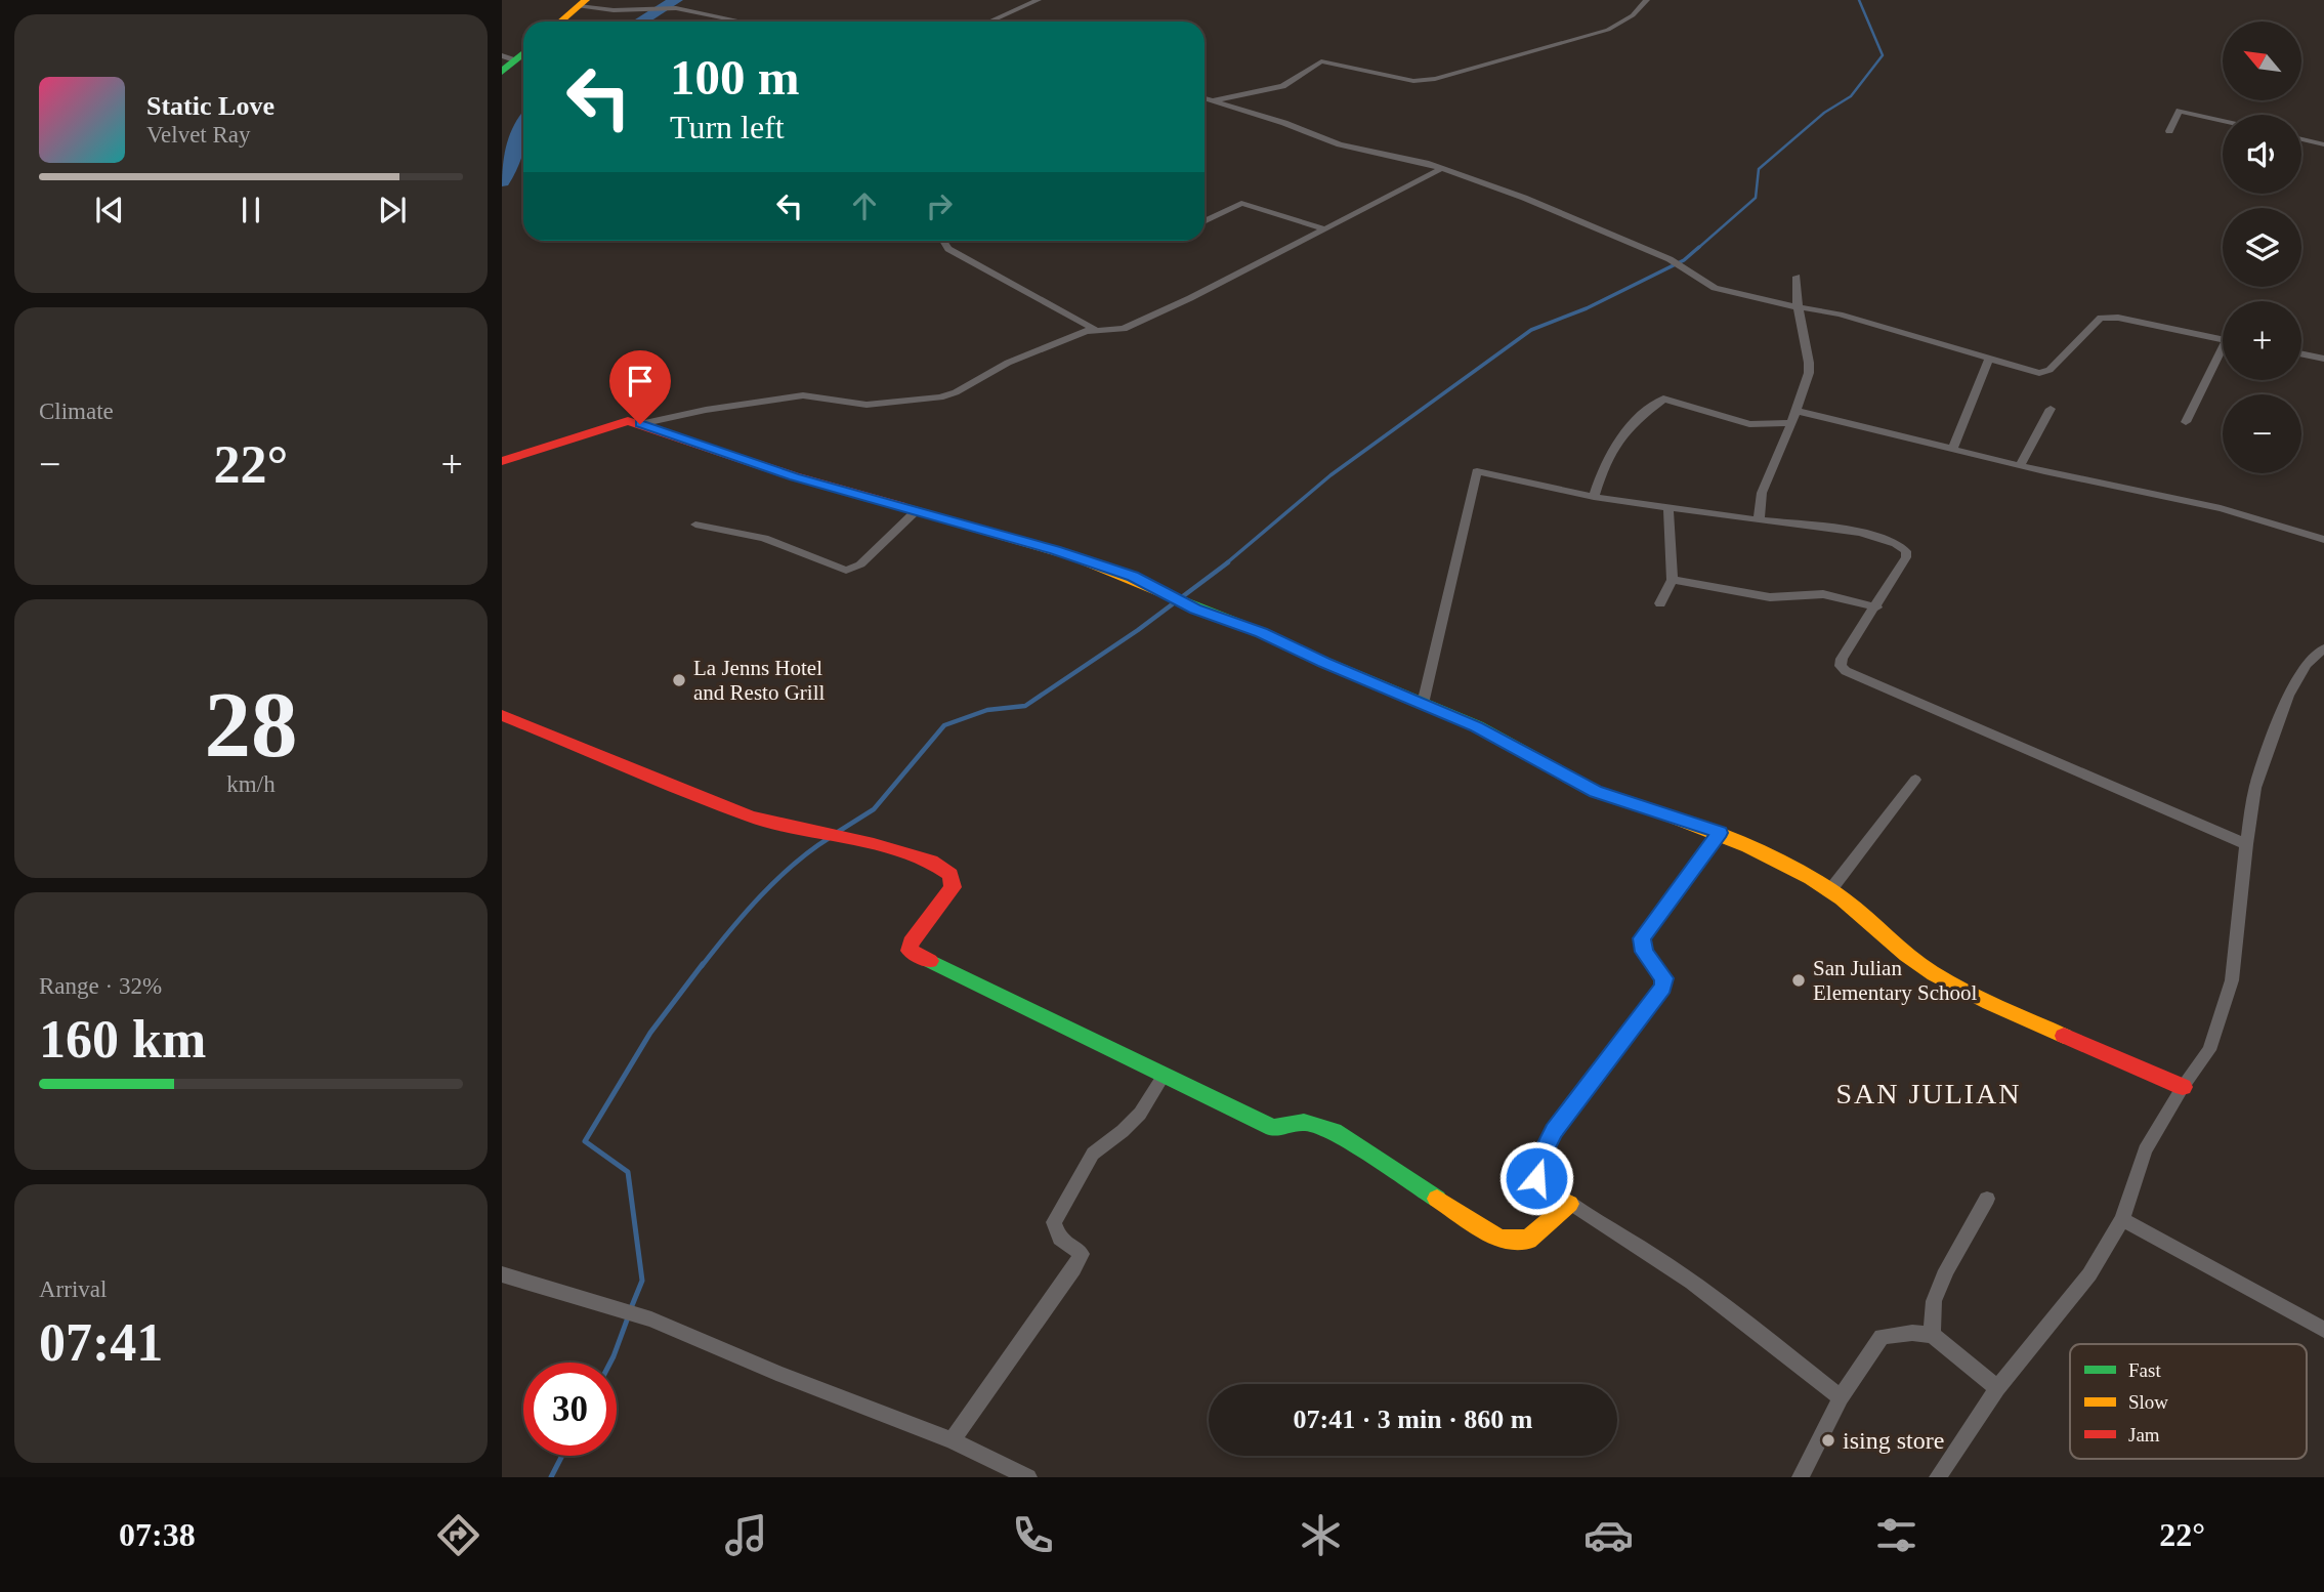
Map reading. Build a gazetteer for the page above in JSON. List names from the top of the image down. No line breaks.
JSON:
{"districts":["SAN JULIAN"],"places":["La Jenns Hotel and Resto Grill","San Julian Elementary School","ising store"],"legend":["Fast","Slow","Jam"],"north":"top left","page":{"map_buttons":["+","−"],"turn":["100 m","Turn left"],"song":["Static Love","Velvet Ray"],"tile":["Climate",["28","km/h"],["Range · 32%","160 km"],["Arrival","07:41"]],"heat":["−","22°","+"],"limit":"30","trip":"07:41 · 3 min · 860 m","tabs":["07:38","22°"]}}
